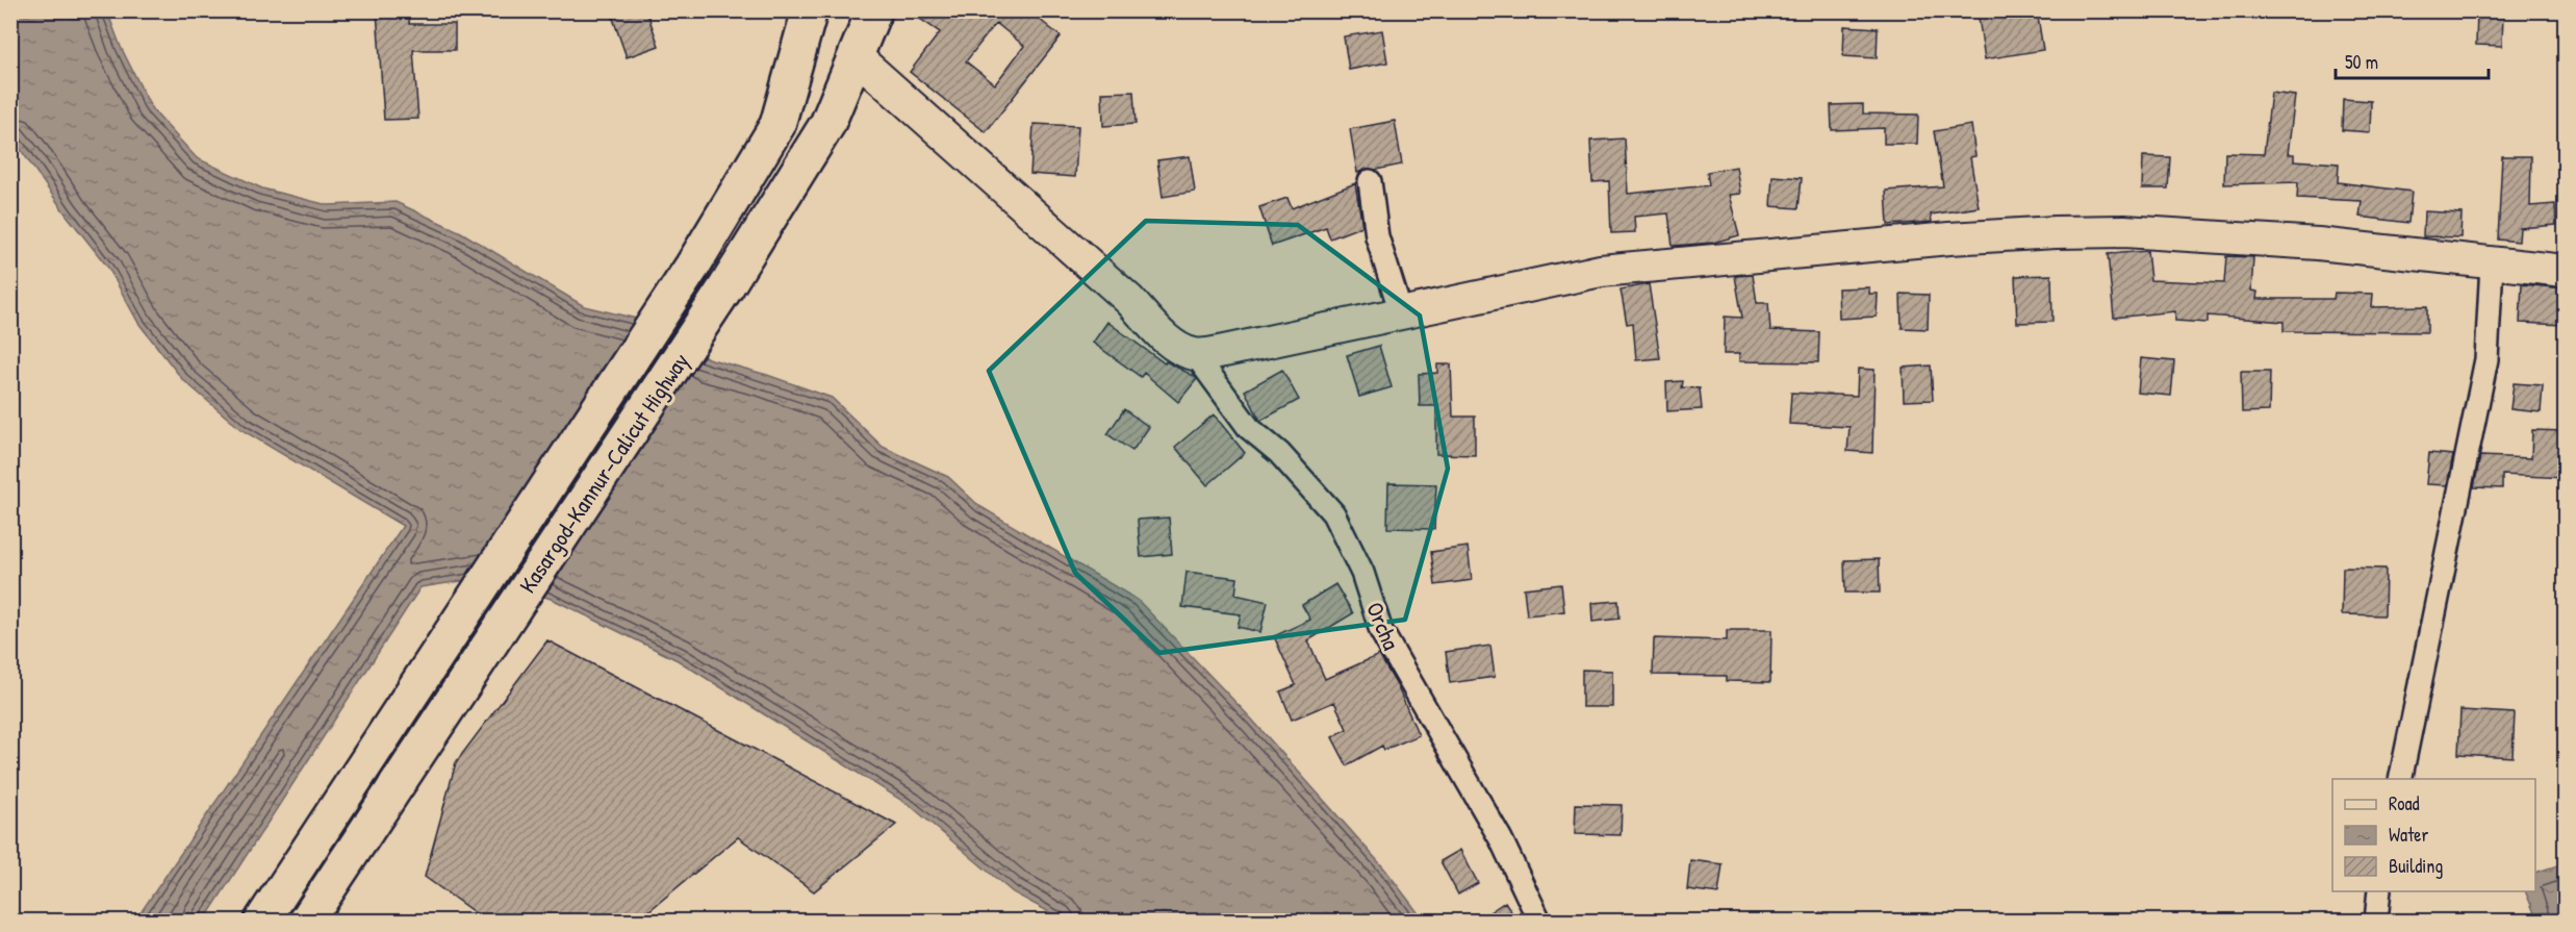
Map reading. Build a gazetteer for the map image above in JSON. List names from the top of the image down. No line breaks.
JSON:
{"streets":{"highway":["Kasargod-Kannur-Calicut Highway"],"street":["Orcha"]},"legend":["Road","Water","Building"],"scale_bar":"50 m"}
